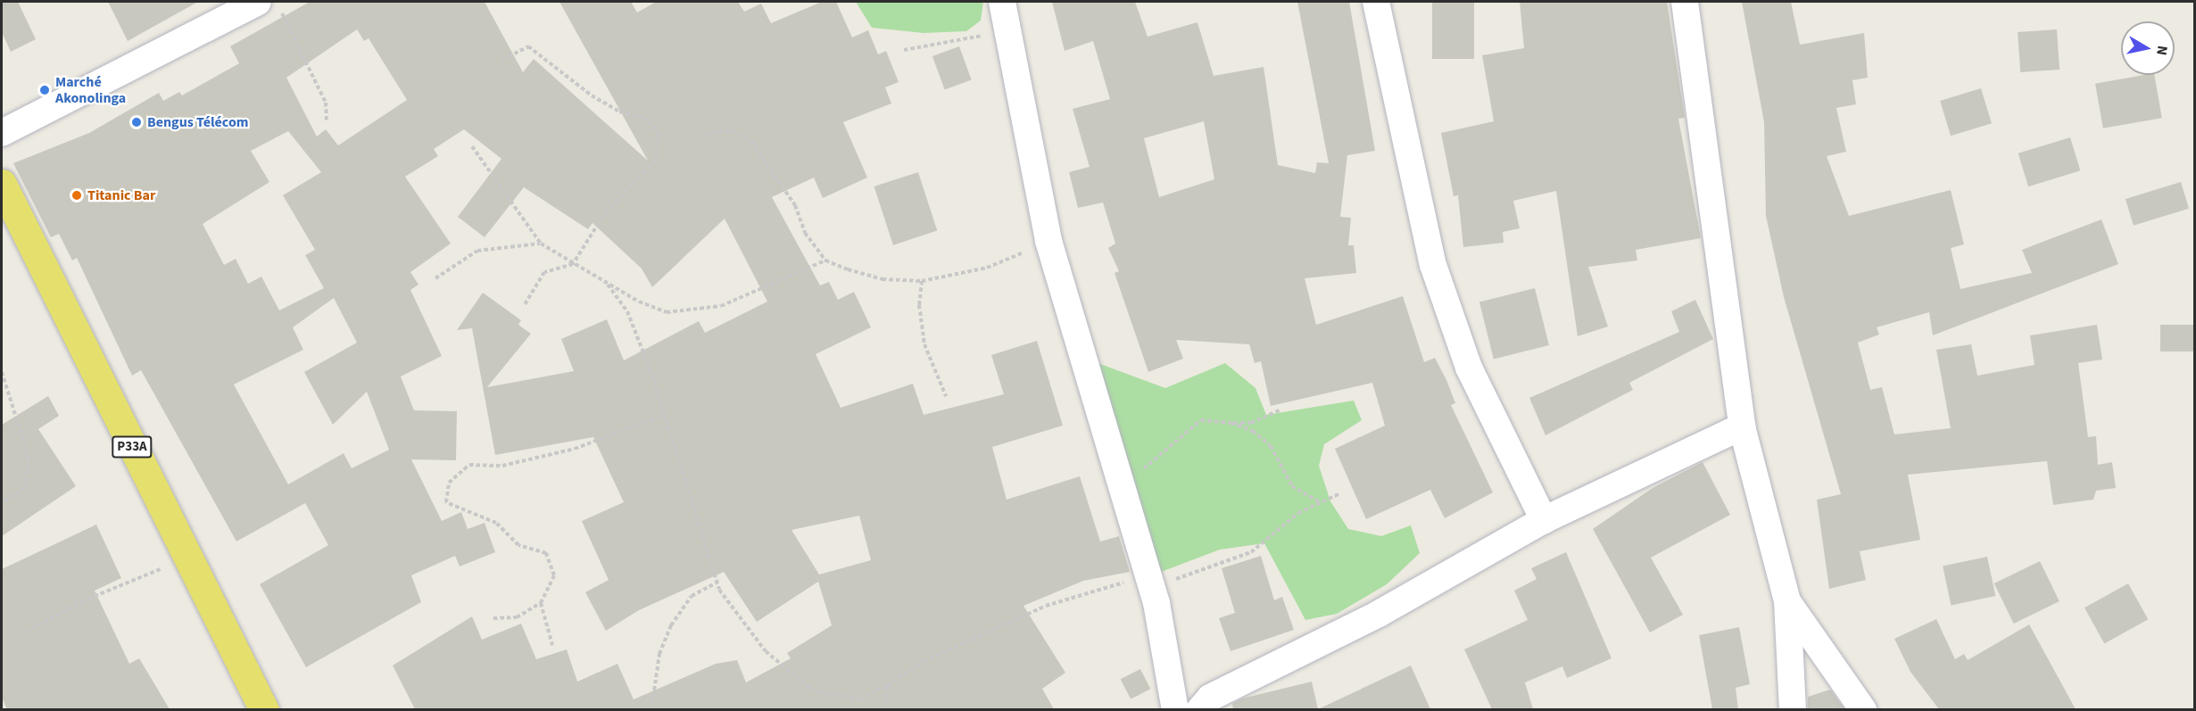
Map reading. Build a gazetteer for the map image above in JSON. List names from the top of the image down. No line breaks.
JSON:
{"streets":{"main road":["P33A"]},"places":["Marché Akonolinga","Bengus Télécom","Titanic Bar"],"north":"right"}
